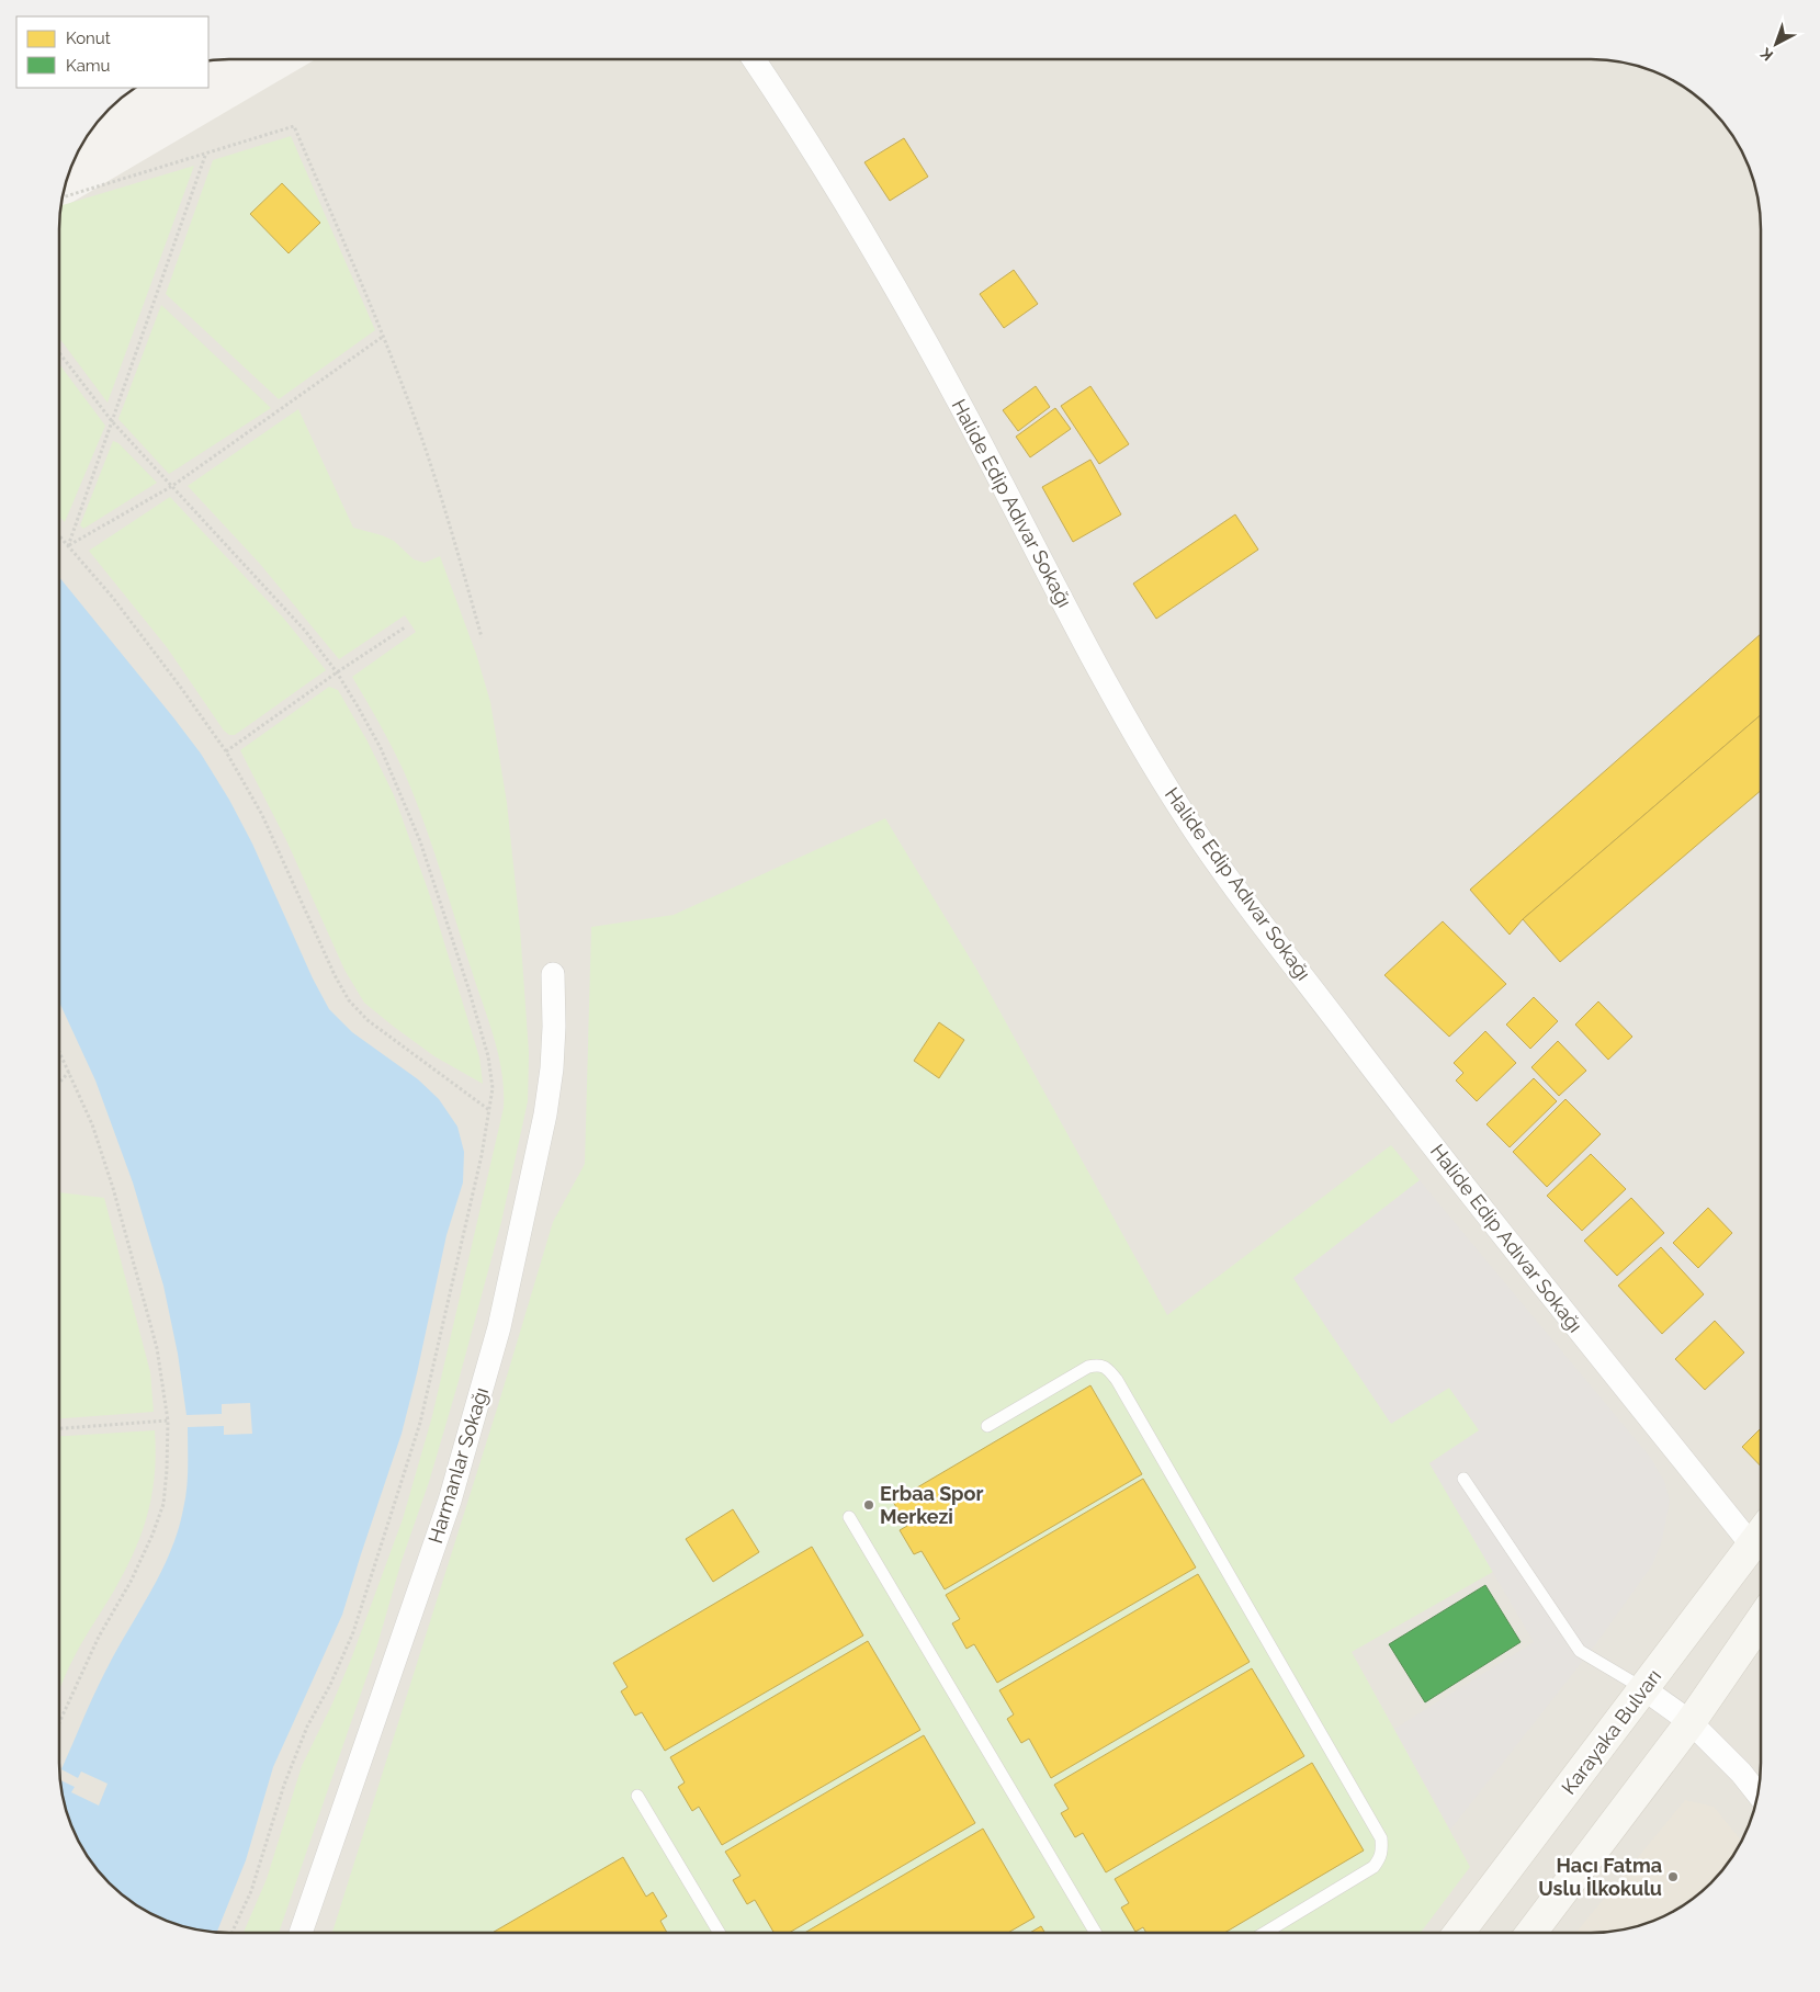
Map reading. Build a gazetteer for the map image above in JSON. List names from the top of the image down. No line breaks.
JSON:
{"streets":{"main road":["Karayaka Bulvarı"],"street":["Halide Edip Adıvar Sokağı","Harmanlar Sokağı"]},"crossings":[["Halide Edip Adıvar Sokağı","Karayaka Bulvarı"]],"places":["Erbaa Spor Merkezi","Hacı Fatma Uslu İlkokulu"],"legend":["Konut","Kamu"],"north":"bottom left"}
